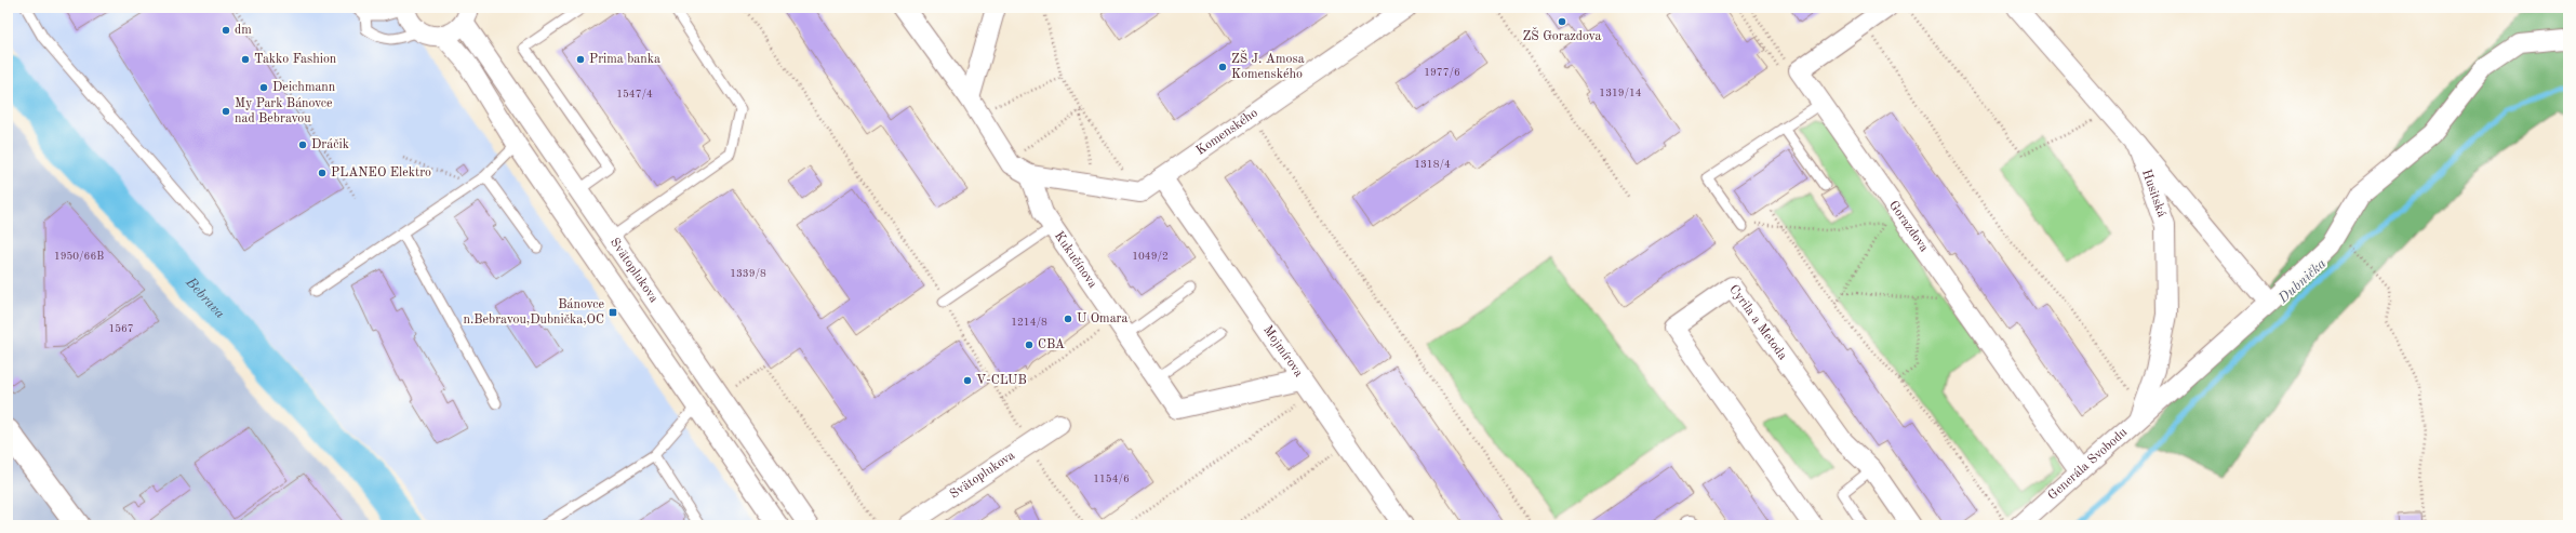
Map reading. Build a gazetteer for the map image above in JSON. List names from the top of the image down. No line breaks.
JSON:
{"streets":{"street":["Komenského","Husitská","Gorazdova","Kukučínova","Svätoplukova","Cyrila a Metoda","Mojmírova","Generála Svobodu"]},"crossings":[["Komenského","Kukučínova"],["Komenského","Mojmírova"],["Husitská","Generála Svobodu"],["Gorazdova","Generála Svobodu"],["Kukučínova","Mojmírova"]],"water":["Dubnička","Bebrava"],"places":{"other":["ZŠ Gorazdova","dm","Takko Fashion","Prima banka","ZŠ J. Amosa Komenského","Deichmann","My Park Bánovce nad Bebravou","Dráčik","PLANEO Elektro","U Omara","CBA","V-CLUB"],"transit":["Bánovce n.Bebravou,Dubnička,OC"]},"house_numbers":["1977/6","1319/14","1547/4","1318/4","1950/66B","1049/2","1339/8","1214/8","1567","1154/6"]}
